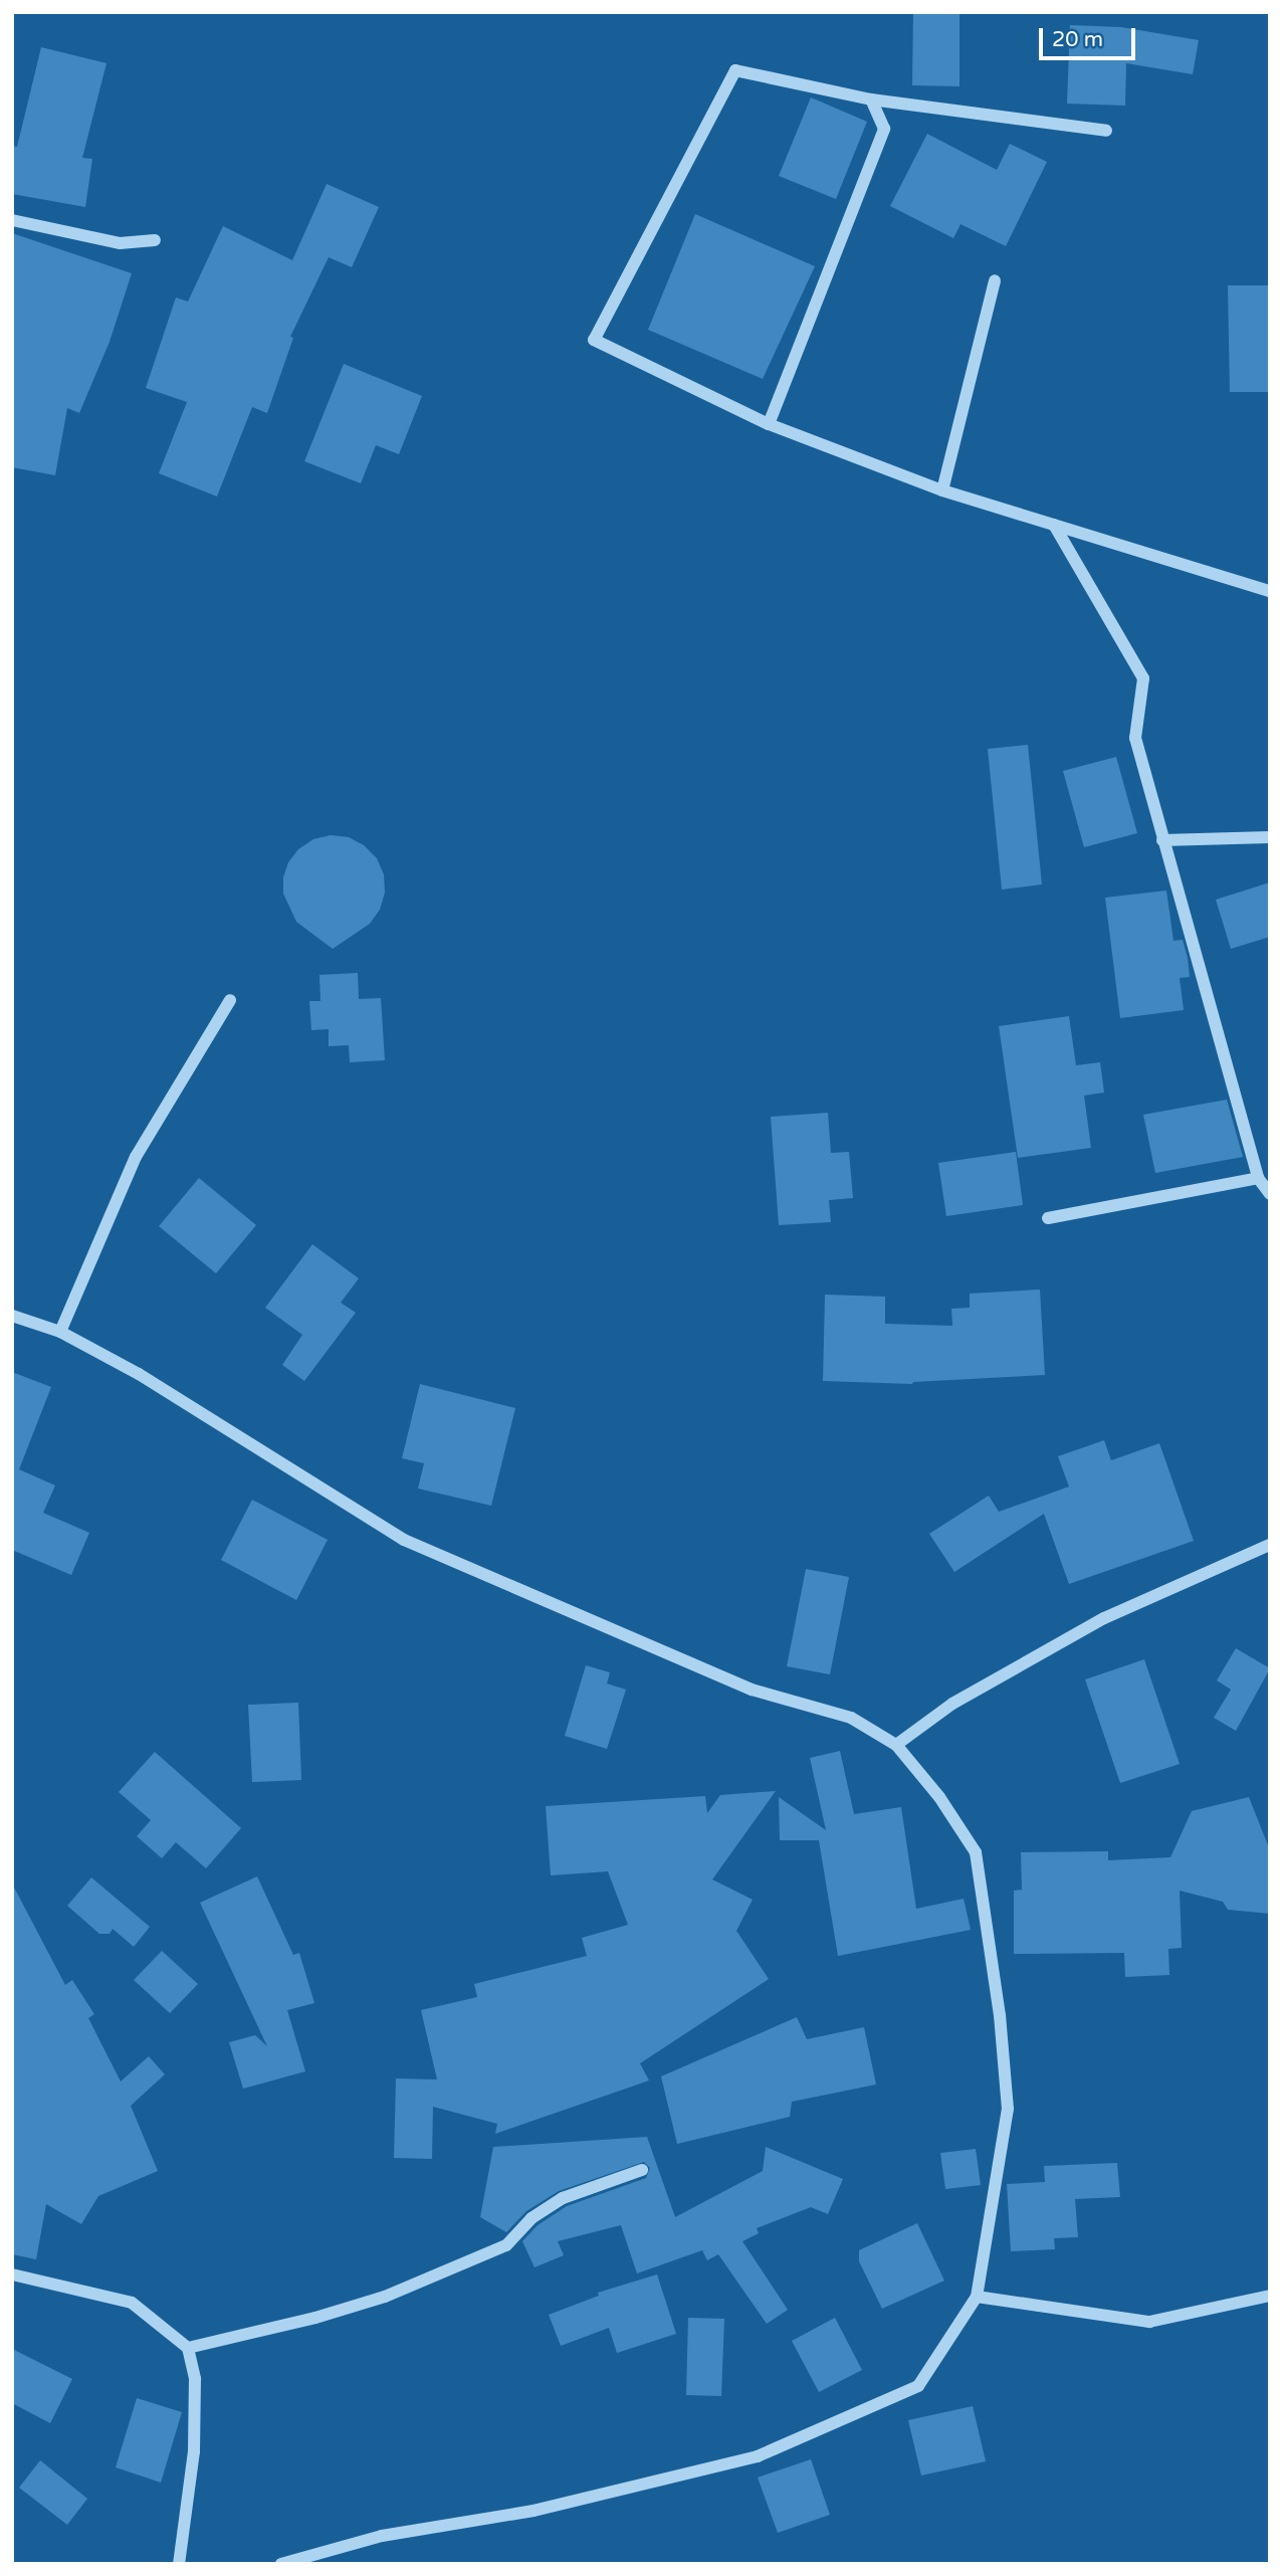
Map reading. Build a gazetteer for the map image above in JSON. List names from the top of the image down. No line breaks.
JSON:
{"scale_bar":"20 m"}
